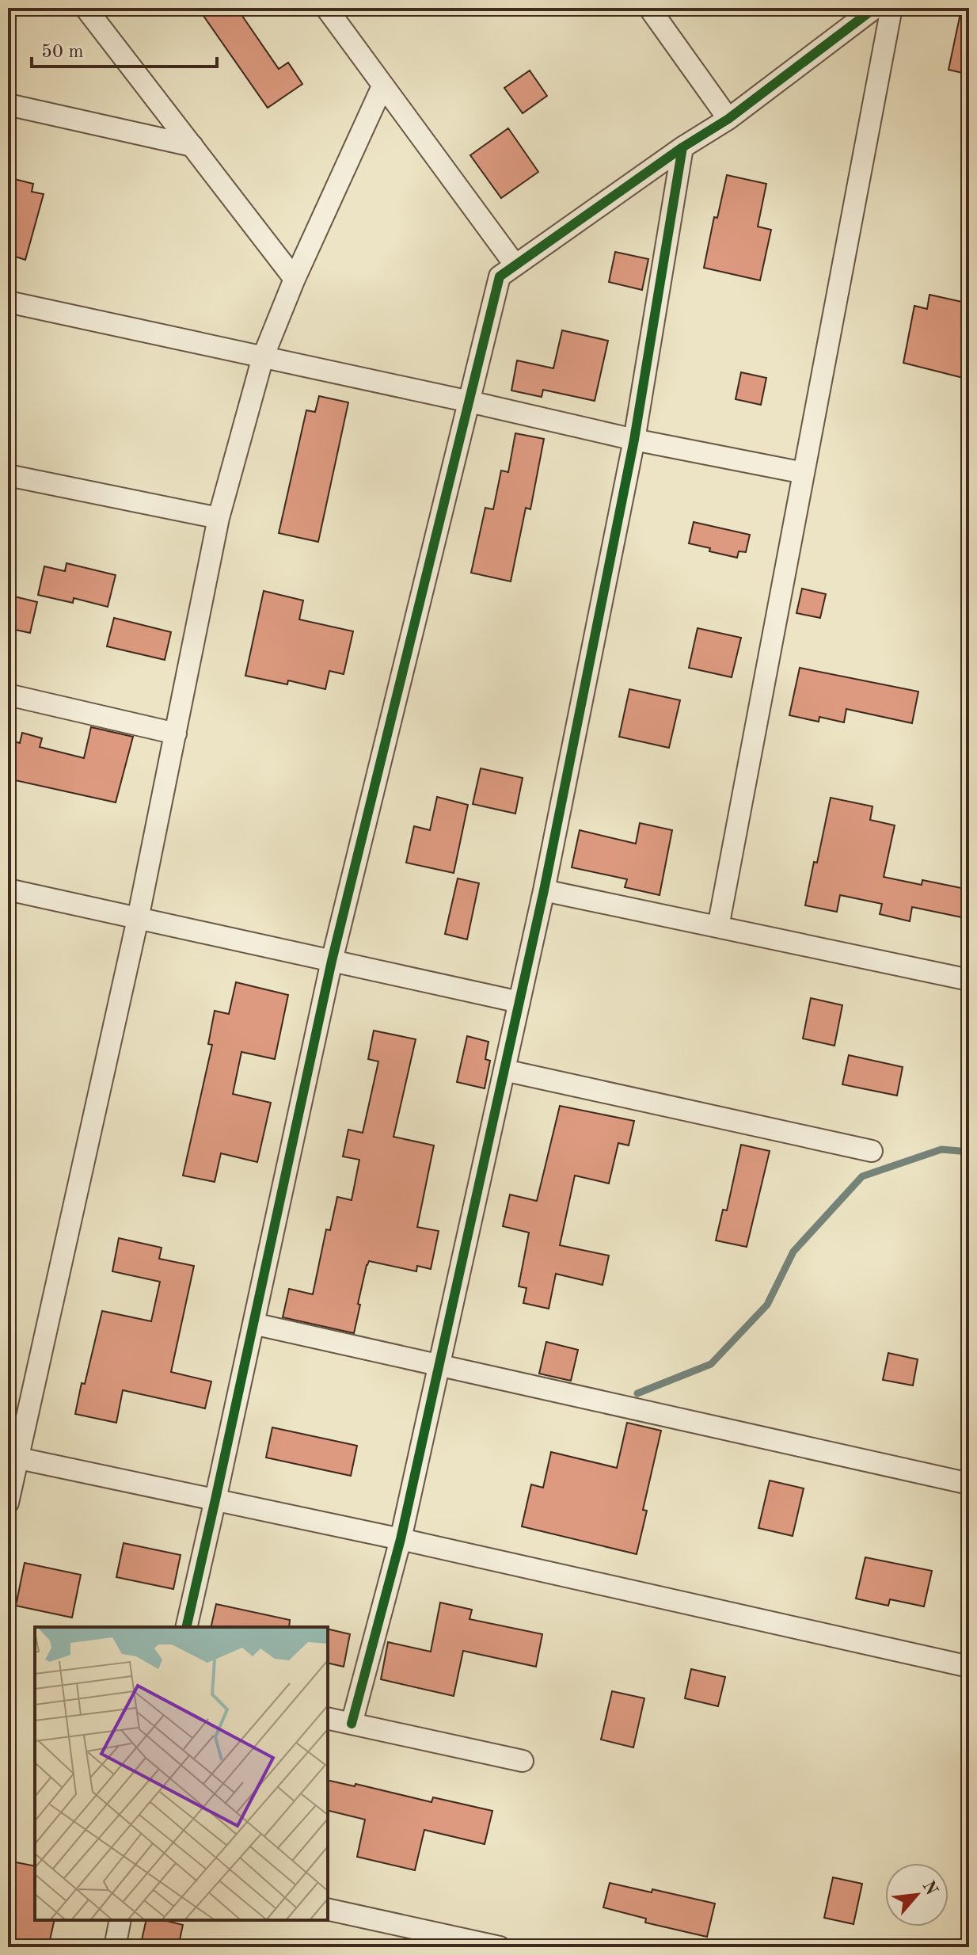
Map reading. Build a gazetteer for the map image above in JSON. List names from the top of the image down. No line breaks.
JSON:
{"scale_bar":"50 m","north":"top right"}
